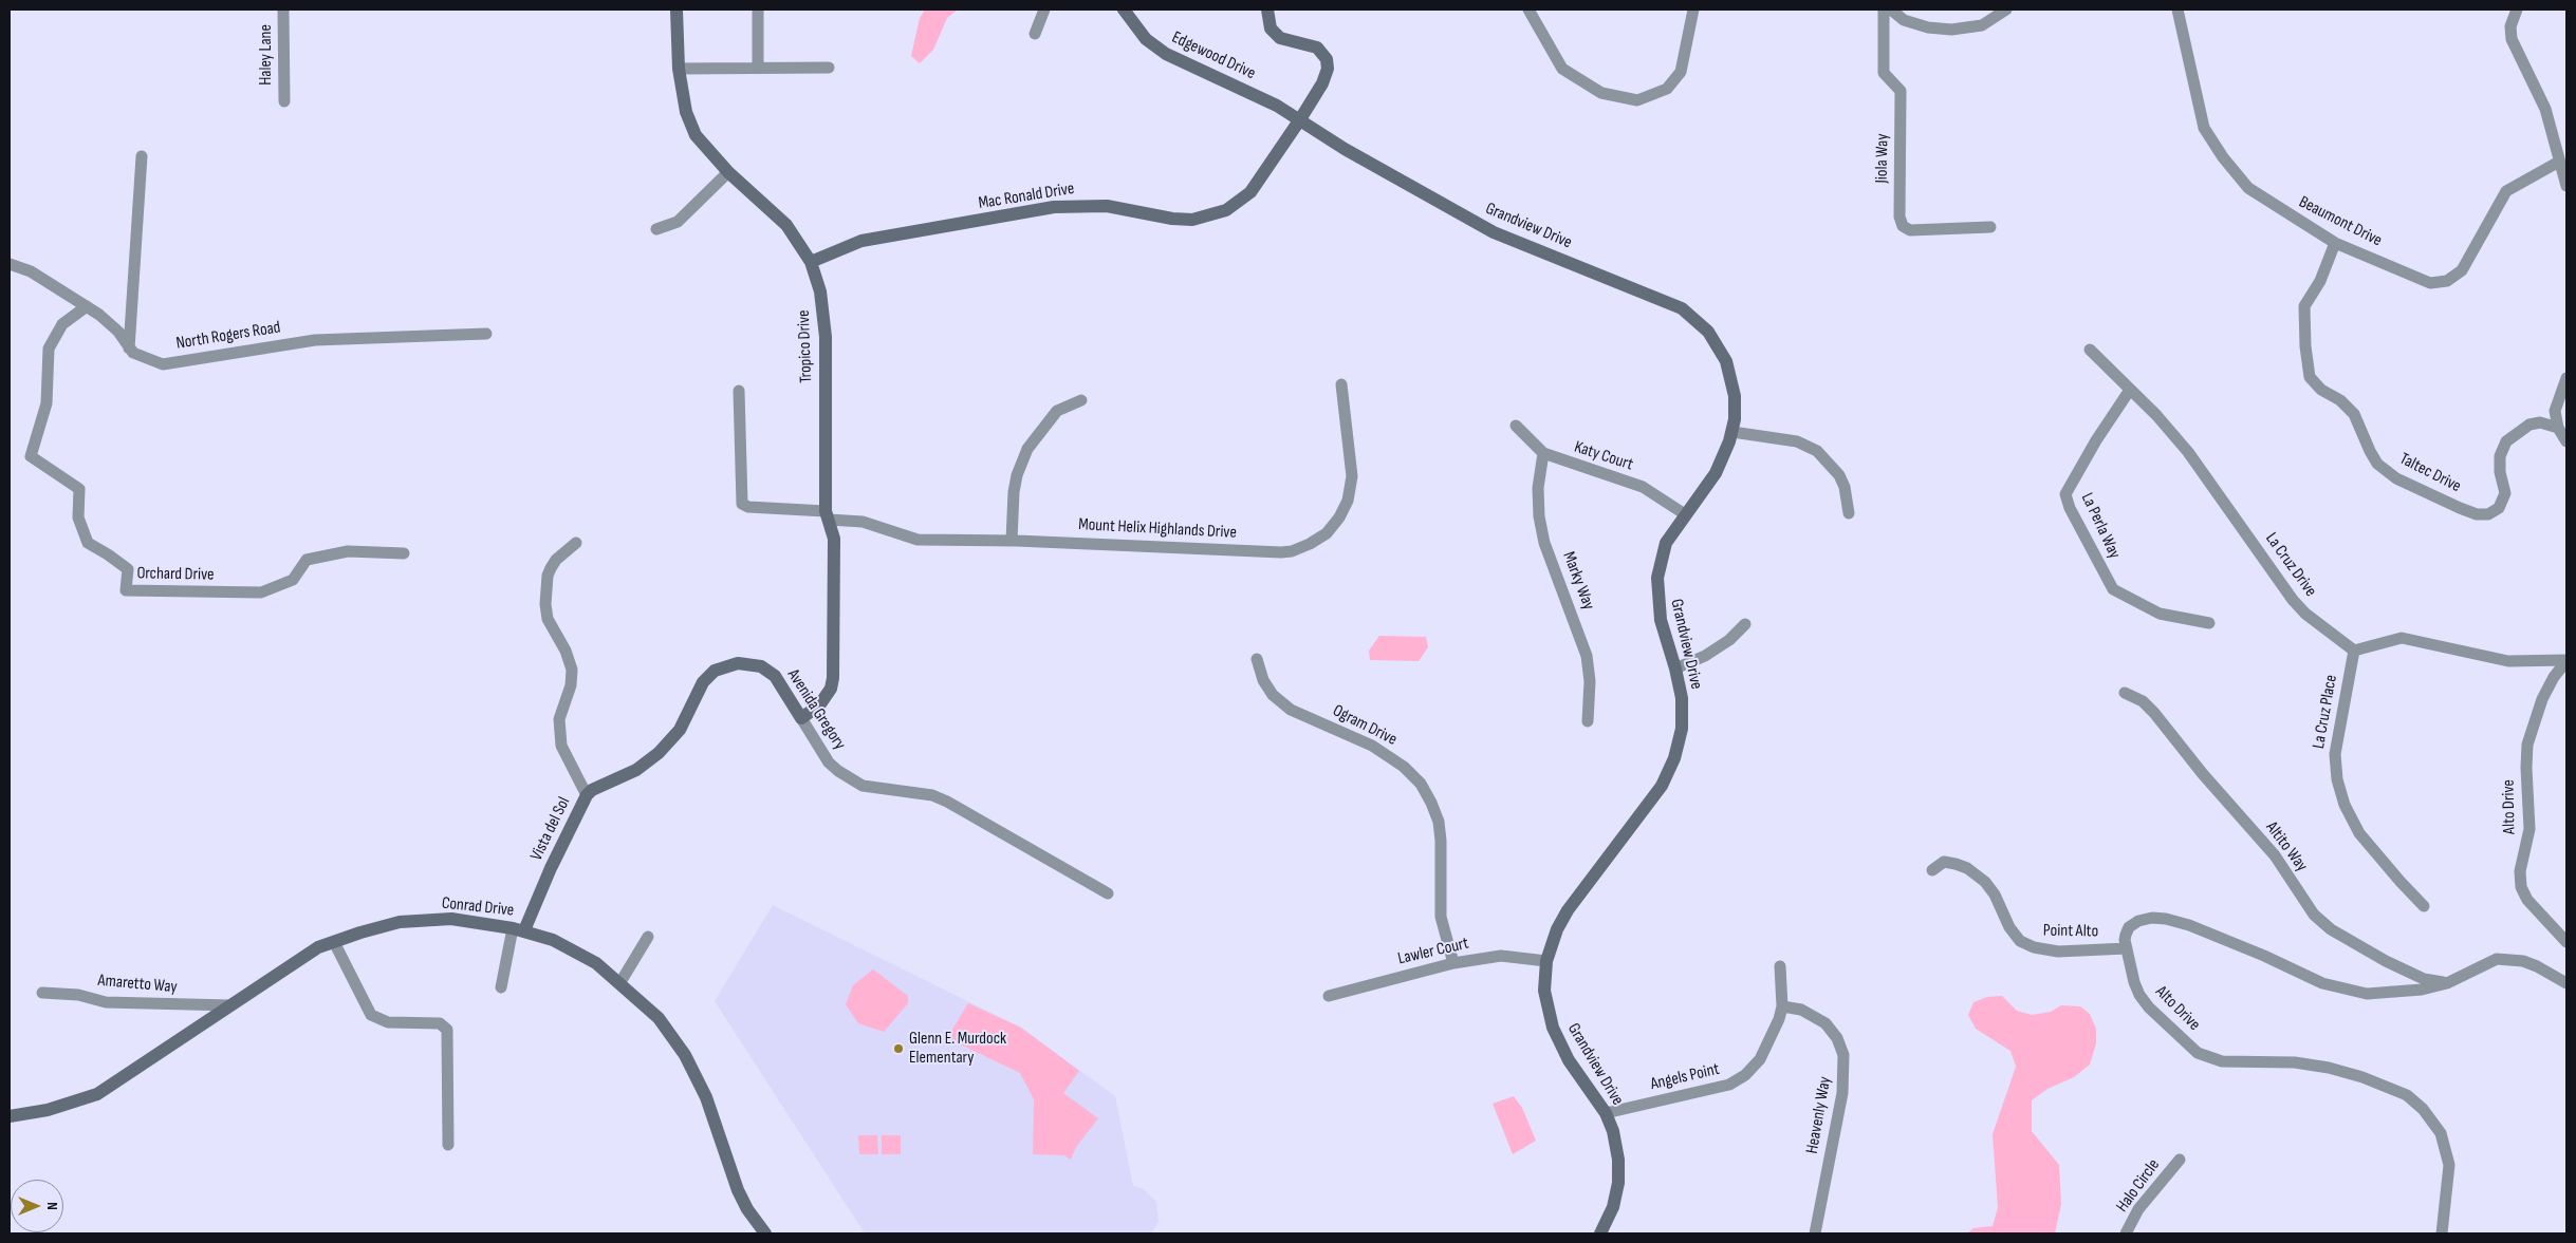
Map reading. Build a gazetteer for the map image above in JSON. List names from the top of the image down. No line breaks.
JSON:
{"streets":{"street":["Haley Lane","Edgewood Drive","Jiola Way","Mac Ronald Drive","Beaumont Drive","Grandview Drive","North Rogers Road","Tropico Drive","Katy Court","Taltec Drive","La Perla Way","Mount Helix Highlands Drive","La Cruz Drive","Orchard Drive","Marky Way","Avenida Gregory","La Cruz Place","Ogram Drive","Alto Drive","Vista del Sol","Altito Way","Conrad Drive","Point Alto","Lawler Court","Amaretto Way","Angels Point","Heavenly Way","Halo Circle"]},"crossings":[["Edgewood Drive","Mac Ronald Drive"],["Edgewood Drive","Grandview Drive"],["Mac Ronald Drive","Grandview Drive"],["Mac Ronald Drive","Tropico Drive"],["Beaumont Drive","Taltec Drive"],["Grandview Drive","Katy Court"],["Grandview Drive","Lawler Court"],["Grandview Drive","Angels Point"],["North Rogers Road","Orchard Drive"],["Tropico Drive","Mount Helix Highlands Drive"],["Tropico Drive","Avenida Gregory"],["Katy Court","Marky Way"],["La Perla Way","La Cruz Drive"],["La Cruz Drive","La Cruz Place"],["Avenida Gregory","Vista del Sol"],["Ogram Drive","Lawler Court"],["Alto Drive","Altito Way"],["Alto Drive","Point Alto"],["Vista del Sol","Conrad Drive"],["Conrad Drive","Amaretto Way"],["Angels Point","Heavenly Way"]],"places":["Glenn E. Murdock Elementary"],"north":"right"}
